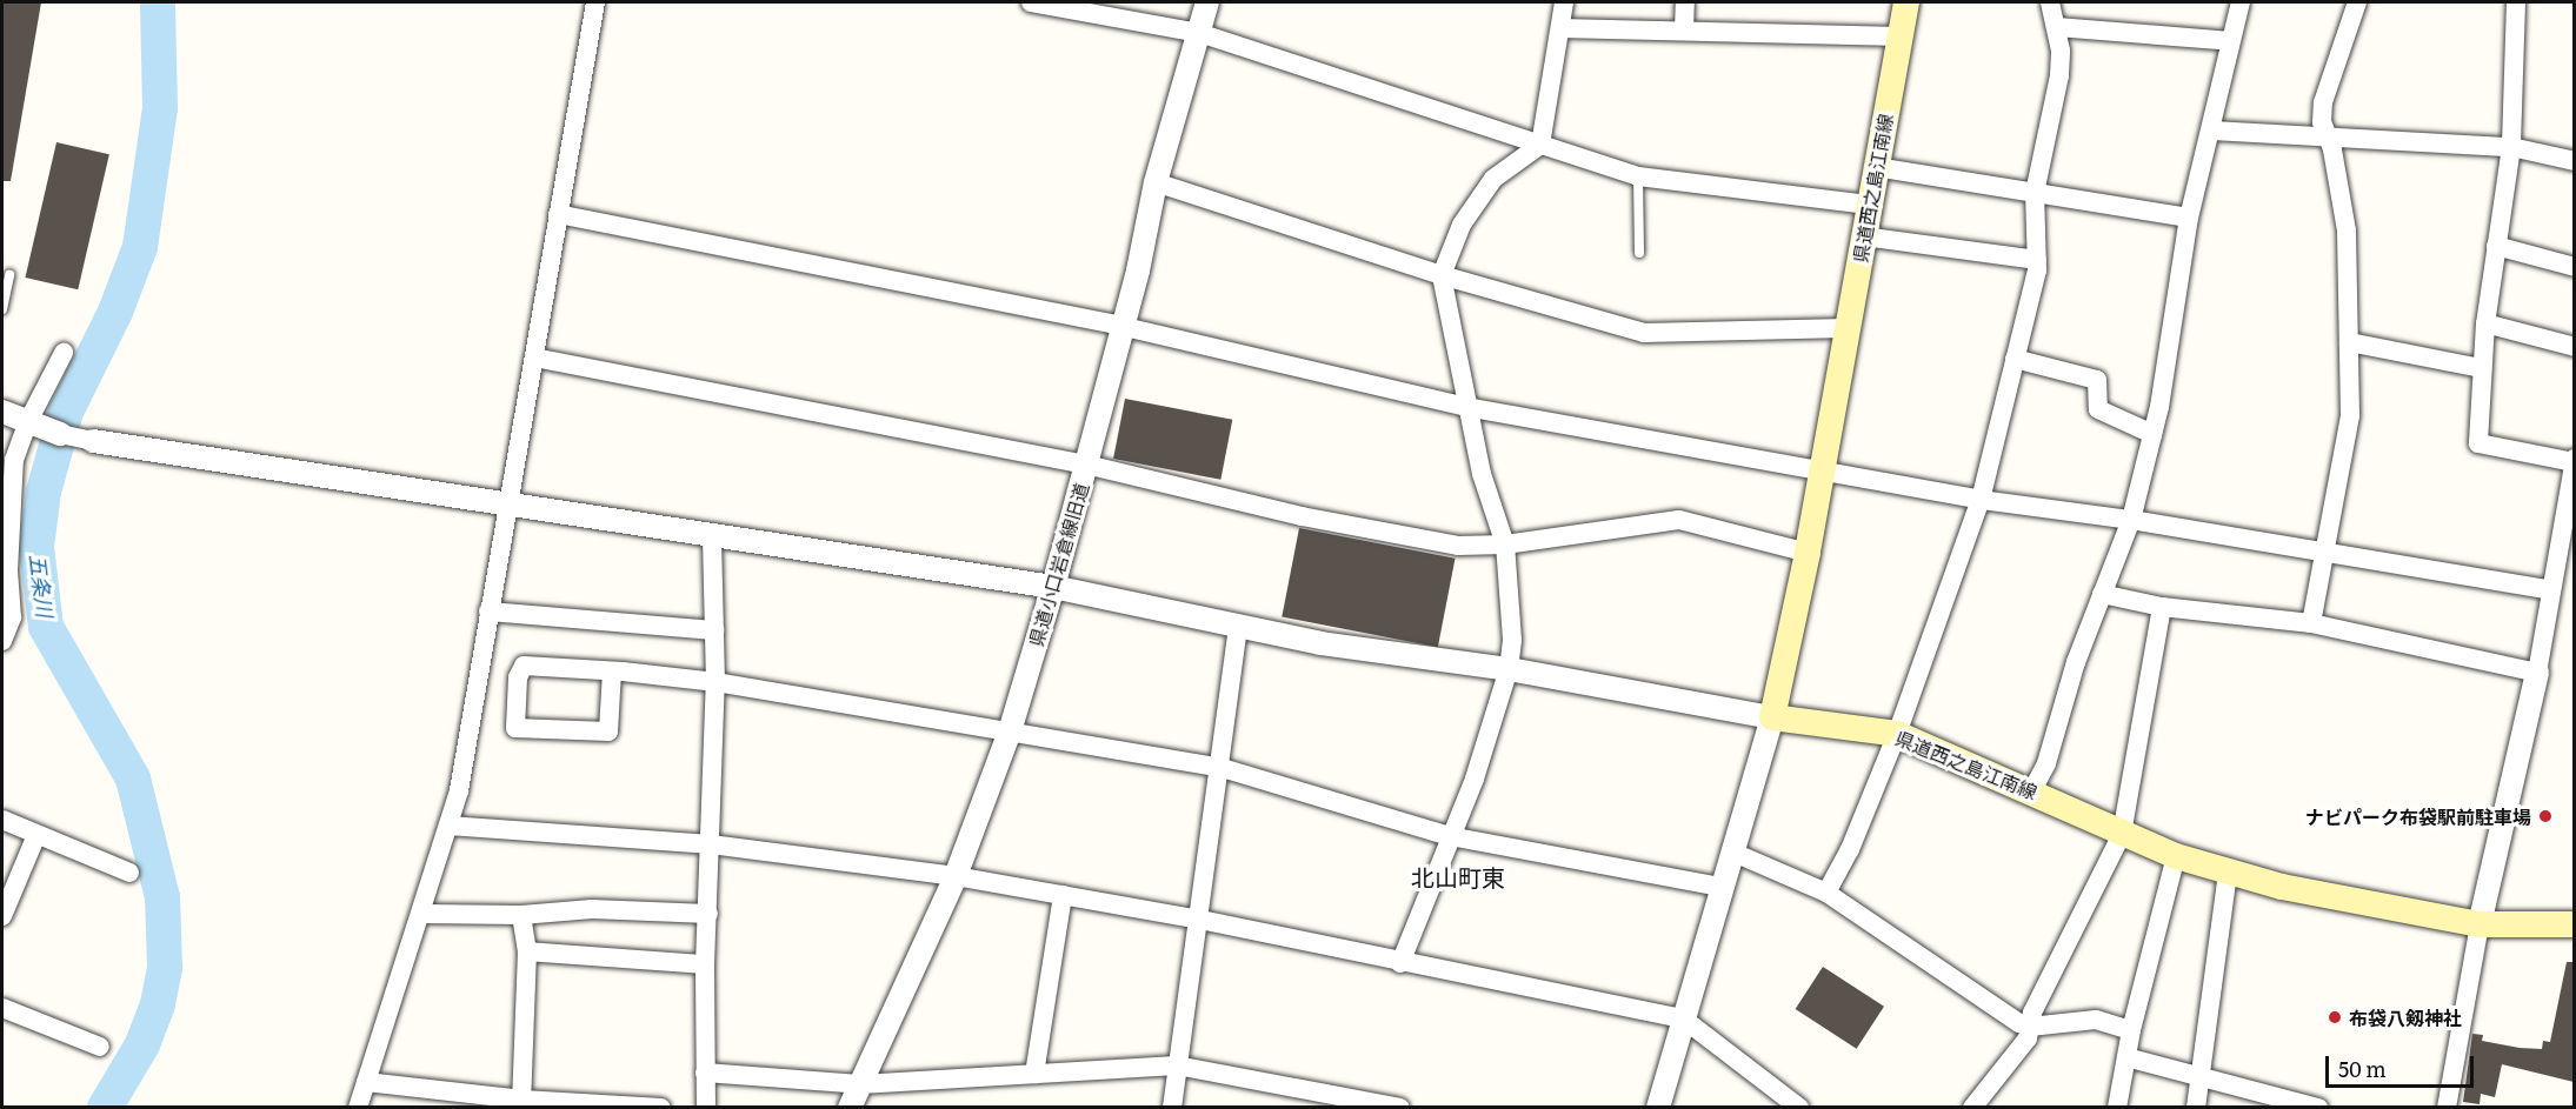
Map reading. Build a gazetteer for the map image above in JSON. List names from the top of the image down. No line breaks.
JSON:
{"streets":{"main road":["県道西之島江南線"],"street":["県道小口岩倉線旧道"]},"districts":["北山町東"],"water":["五条川"],"places":["ナビパーク布袋駅前駐車場","布袋八剱神社"],"scale_bar":"50 m"}
